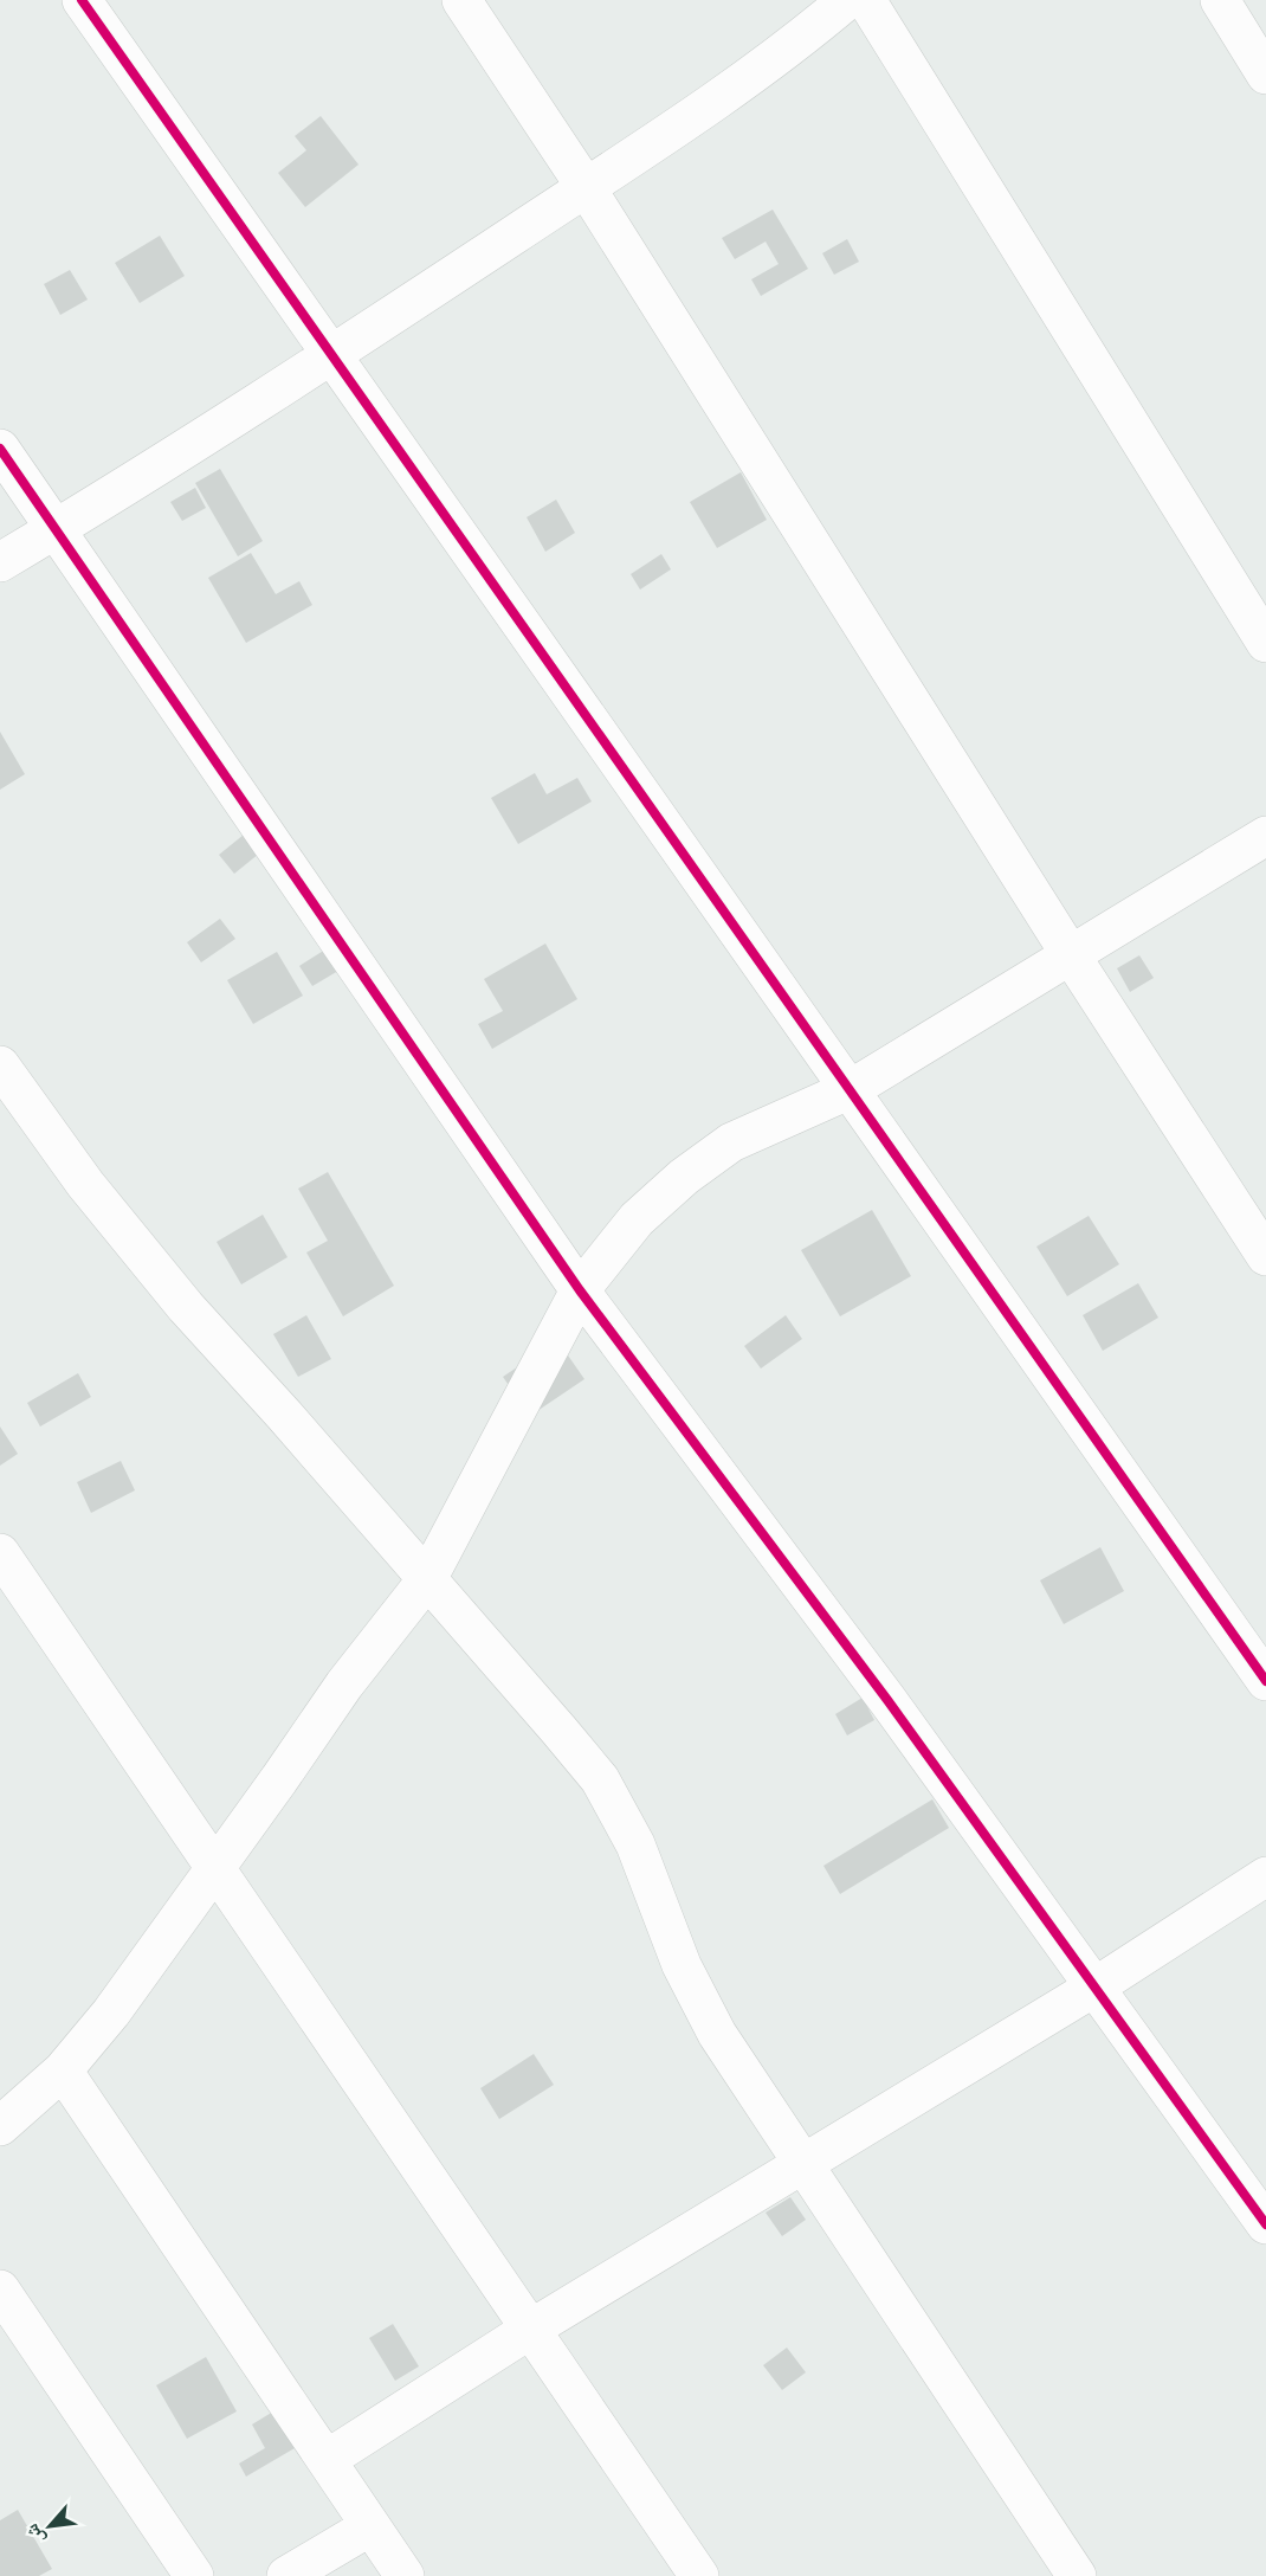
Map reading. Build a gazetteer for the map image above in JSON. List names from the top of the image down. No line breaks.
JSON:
{"north":"bottom left"}
